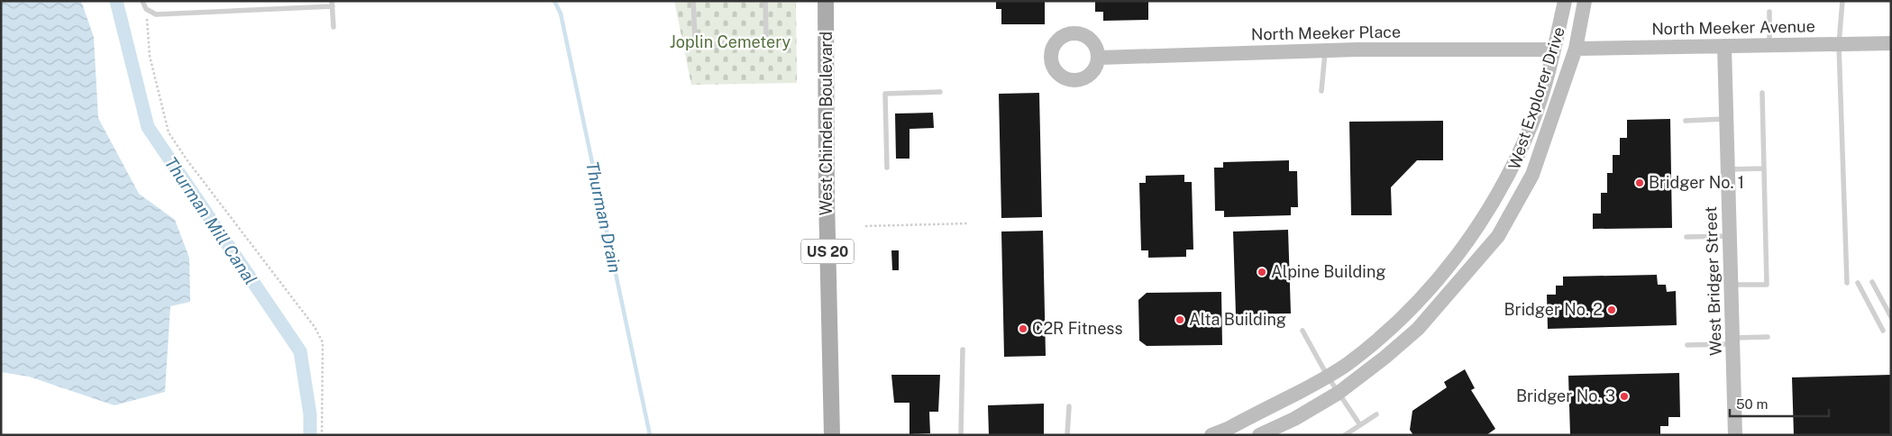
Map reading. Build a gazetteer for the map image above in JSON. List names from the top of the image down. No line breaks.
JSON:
{"streets":{"main road":["West Chinden Boulevard","US 20"],"street":["North Meeker Avenue","North Meeker Place","West Explorer Drive","West Bridger Street"]},"crossings":[["North Meeker Avenue","West Explorer Drive"],["North Meeker Avenue","West Bridger Street"],["North Meeker Place","West Explorer Drive"]],"water":["Thurman Drain","Thurman Mill Canal"],"parks":["Joplin Cemetery"],"places":["Bridger No. 1","Alpine Building","Bridger No. 2","Alta Building","C2R Fitness","Bridger No. 3"],"scale_bar":"50 m"}
